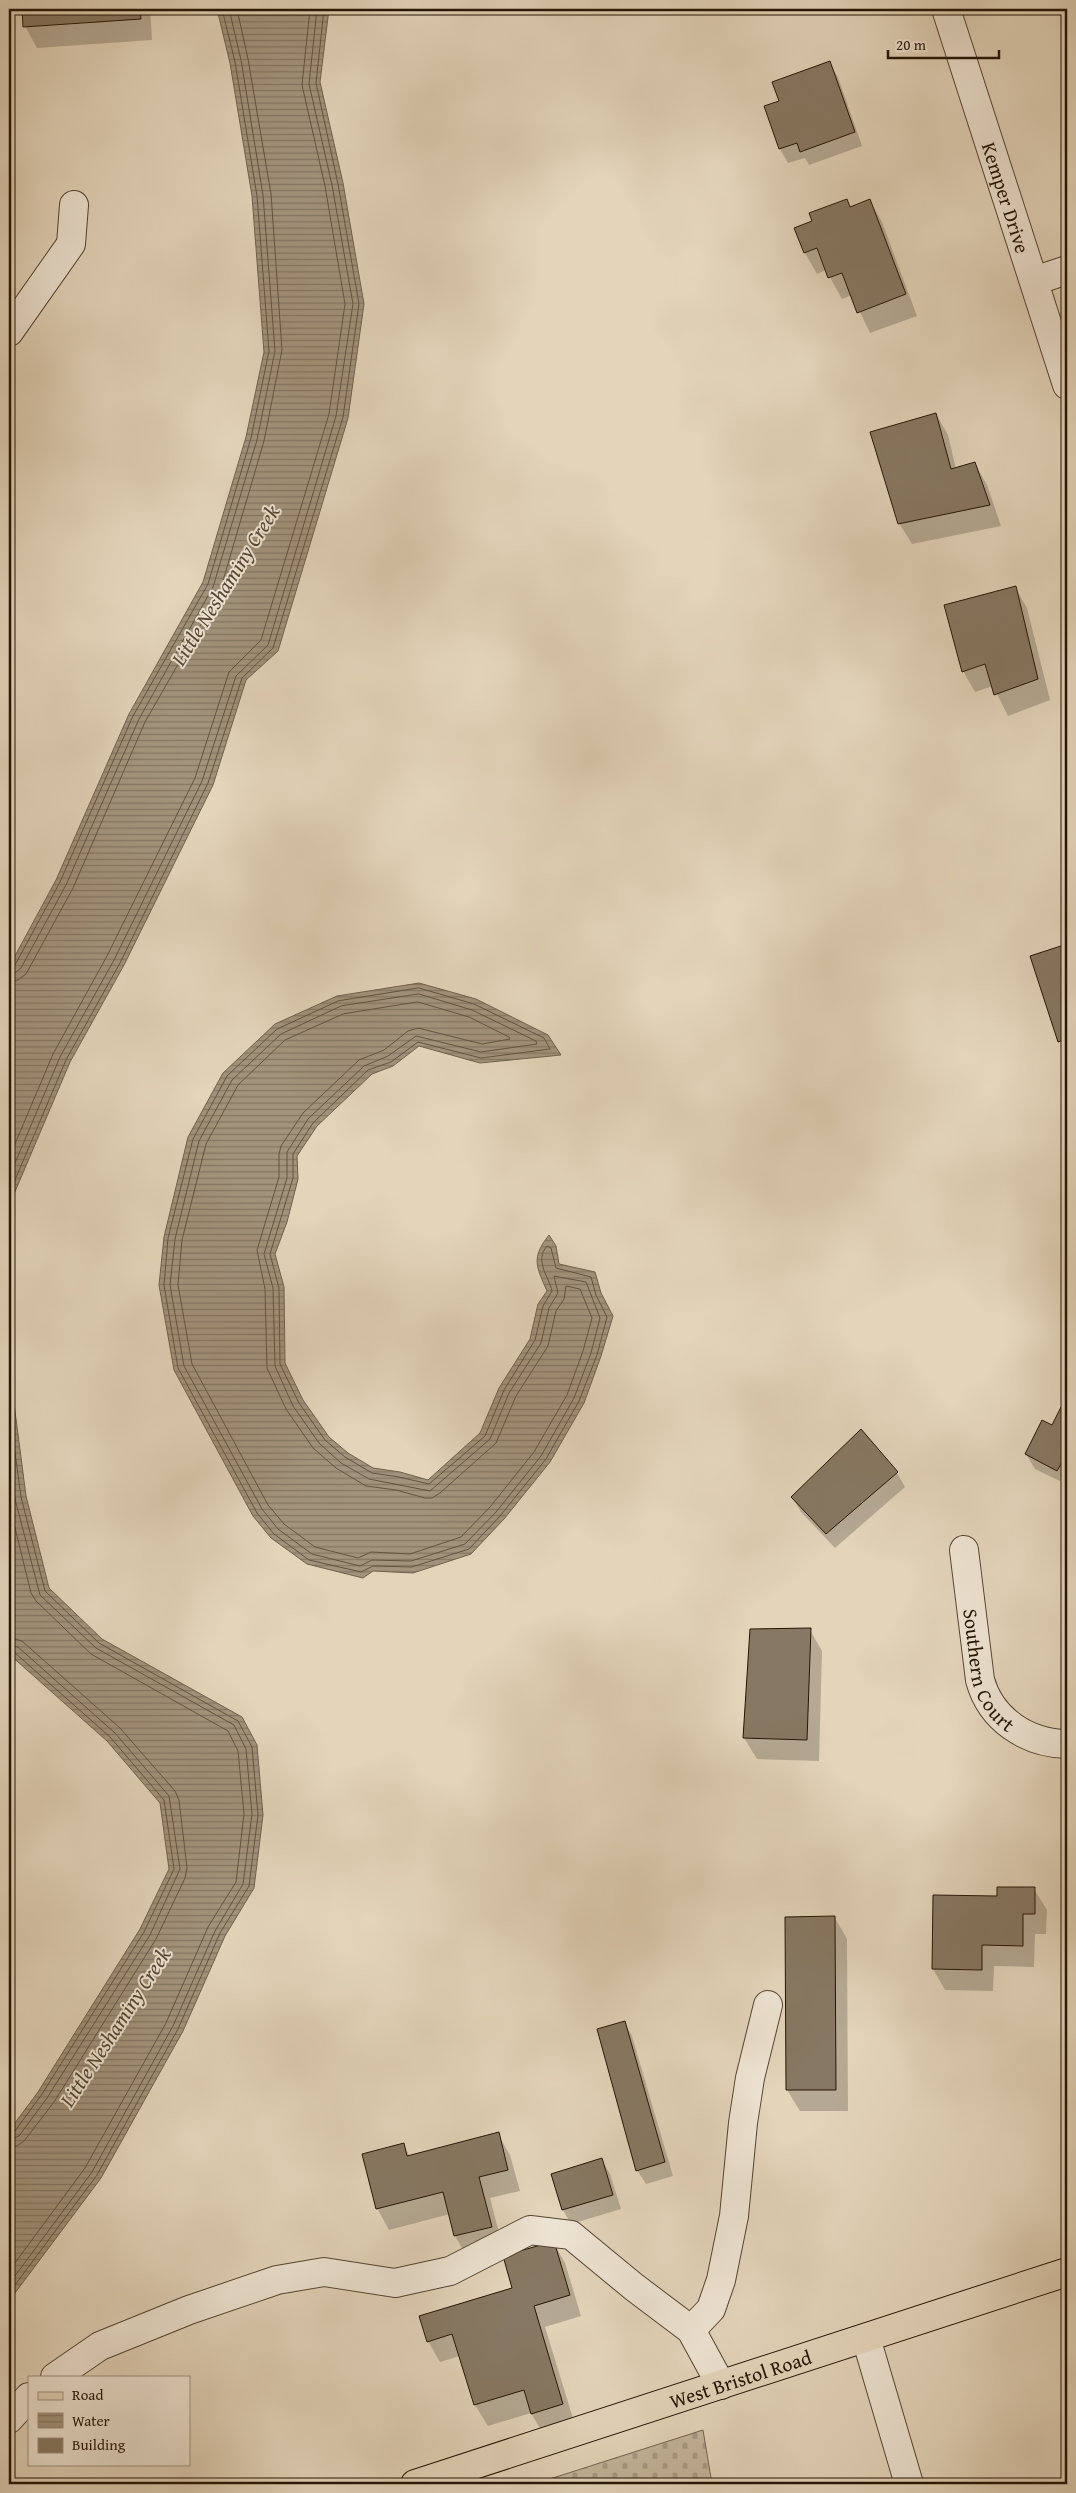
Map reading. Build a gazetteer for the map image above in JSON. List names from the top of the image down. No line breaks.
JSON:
{"streets":{"main road":["West Bristol Road"],"street":["Kemper Drive","Southern Court"]},"water":["Little Neshaminy Creek"],"legend":["Road","Water","Building"],"scale_bar":"20 m"}
